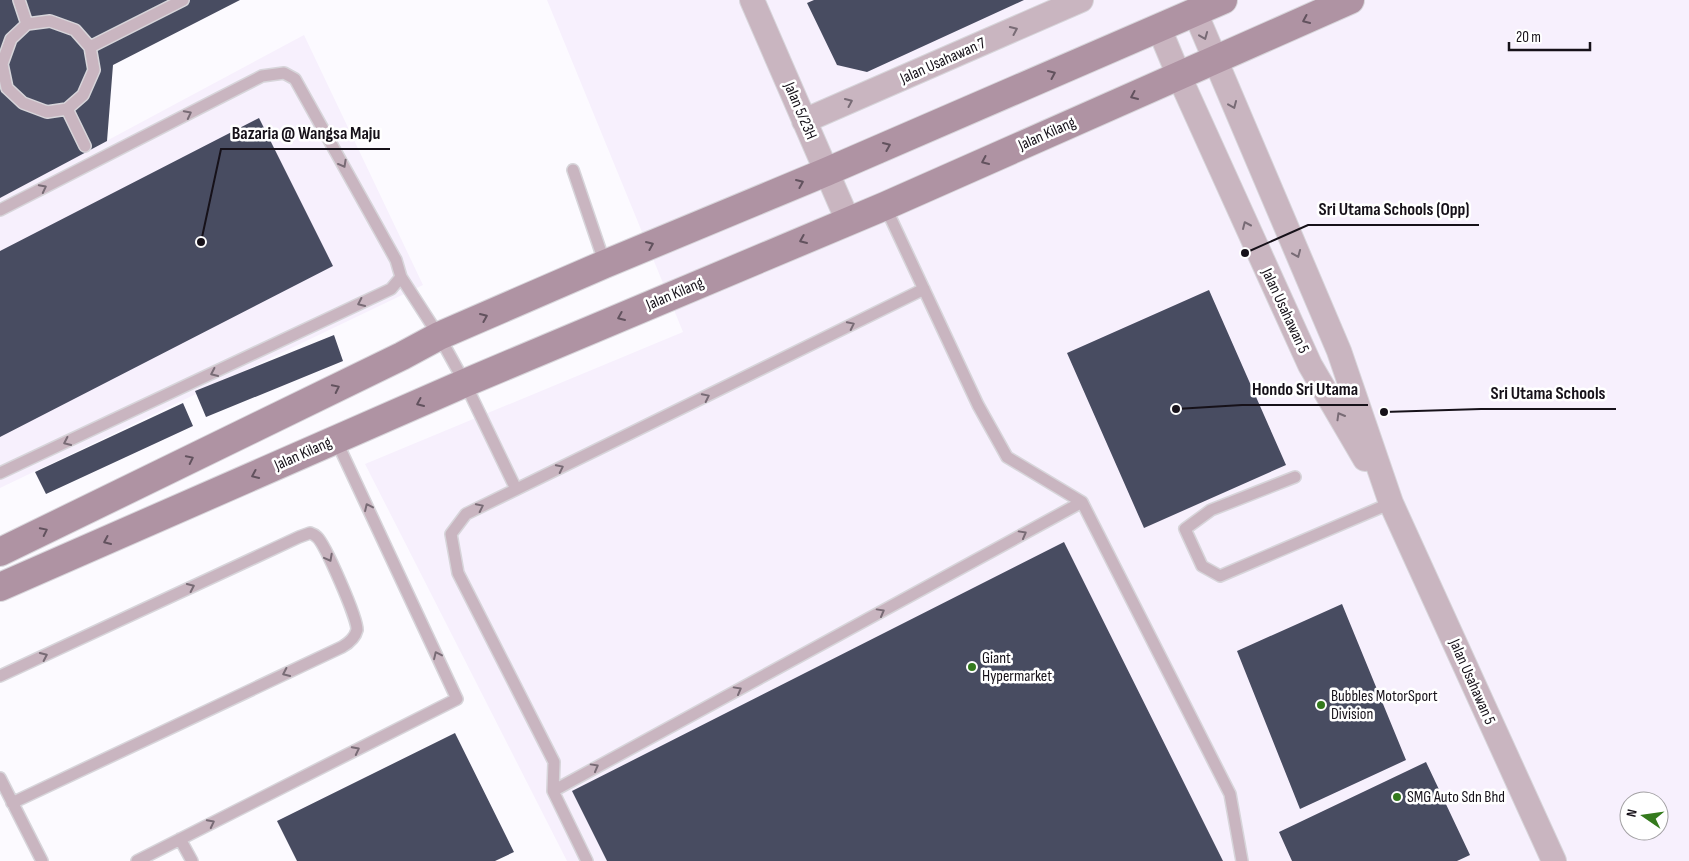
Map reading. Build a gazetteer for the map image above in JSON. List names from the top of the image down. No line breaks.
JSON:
{"streets":{"main road":["Jalan Kilang"],"street":["Jalan Usahawan 7","Jalan 5/23H","Jalan Usahawan 5"]},"crossings":[["Jalan Usahawan 7","Jalan 5/23H"],["Jalan 5/23H","Jalan Kilang"],["Jalan Kilang","Jalan Usahawan 5"]],"one_way":["Jalan Usahawan 7"],"places":["Bazaria @ Wangsa Maju","Sri Utama Schools (Opp)","Hondo Sri Utama","Sri Utama Schools","Giant Hypermarket","Bubbles MotorSport Division","SMG Auto Sdn Bhd"],"scale_bar":"20 m","north":"left"}
